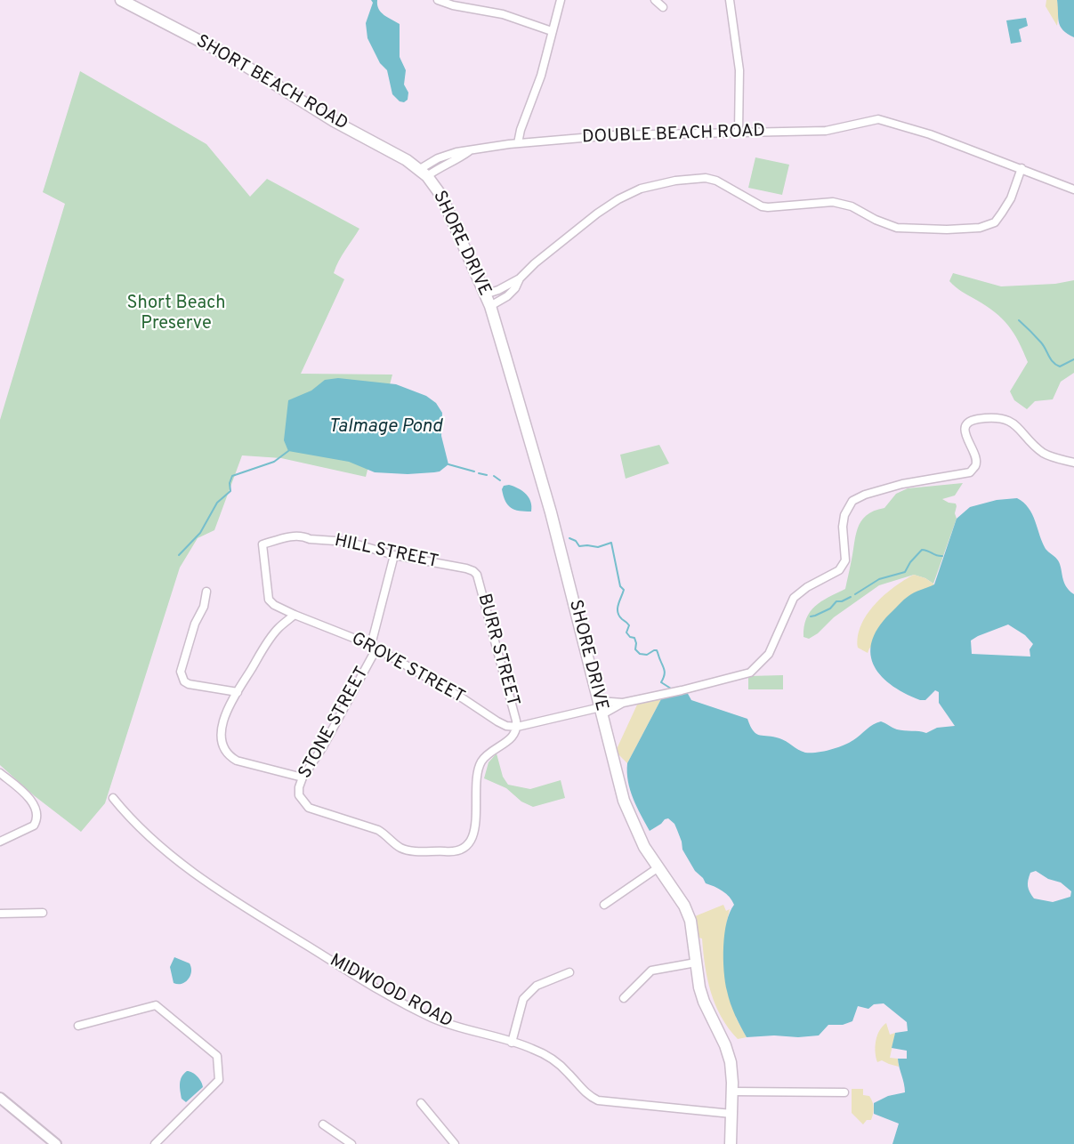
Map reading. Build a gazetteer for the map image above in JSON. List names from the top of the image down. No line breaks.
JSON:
{"streets":{"main road":["SHORT BEACH ROAD","SHORE DRIVE"],"street":["DOUBLE BEACH ROAD","HILL STREET","BURR STREET","GROVE STREET","STONE STREET","MIDWOOD ROAD"]},"crossings":[["SHORT BEACH ROAD","DOUBLE BEACH ROAD"],["SHORT BEACH ROAD","SHORE DRIVE"],["DOUBLE BEACH ROAD","SHORE DRIVE"],["SHORE DRIVE","MIDWOOD ROAD"],["HILL STREET","BURR STREET"],["HILL STREET","GROVE STREET"],["HILL STREET","STONE STREET"],["BURR STREET","GROVE STREET"],["BURR STREET","STONE STREET"],["GROVE STREET","STONE STREET"]],"water":["Talmage Pond"],"parks":["Short Beach Preserve"]}
